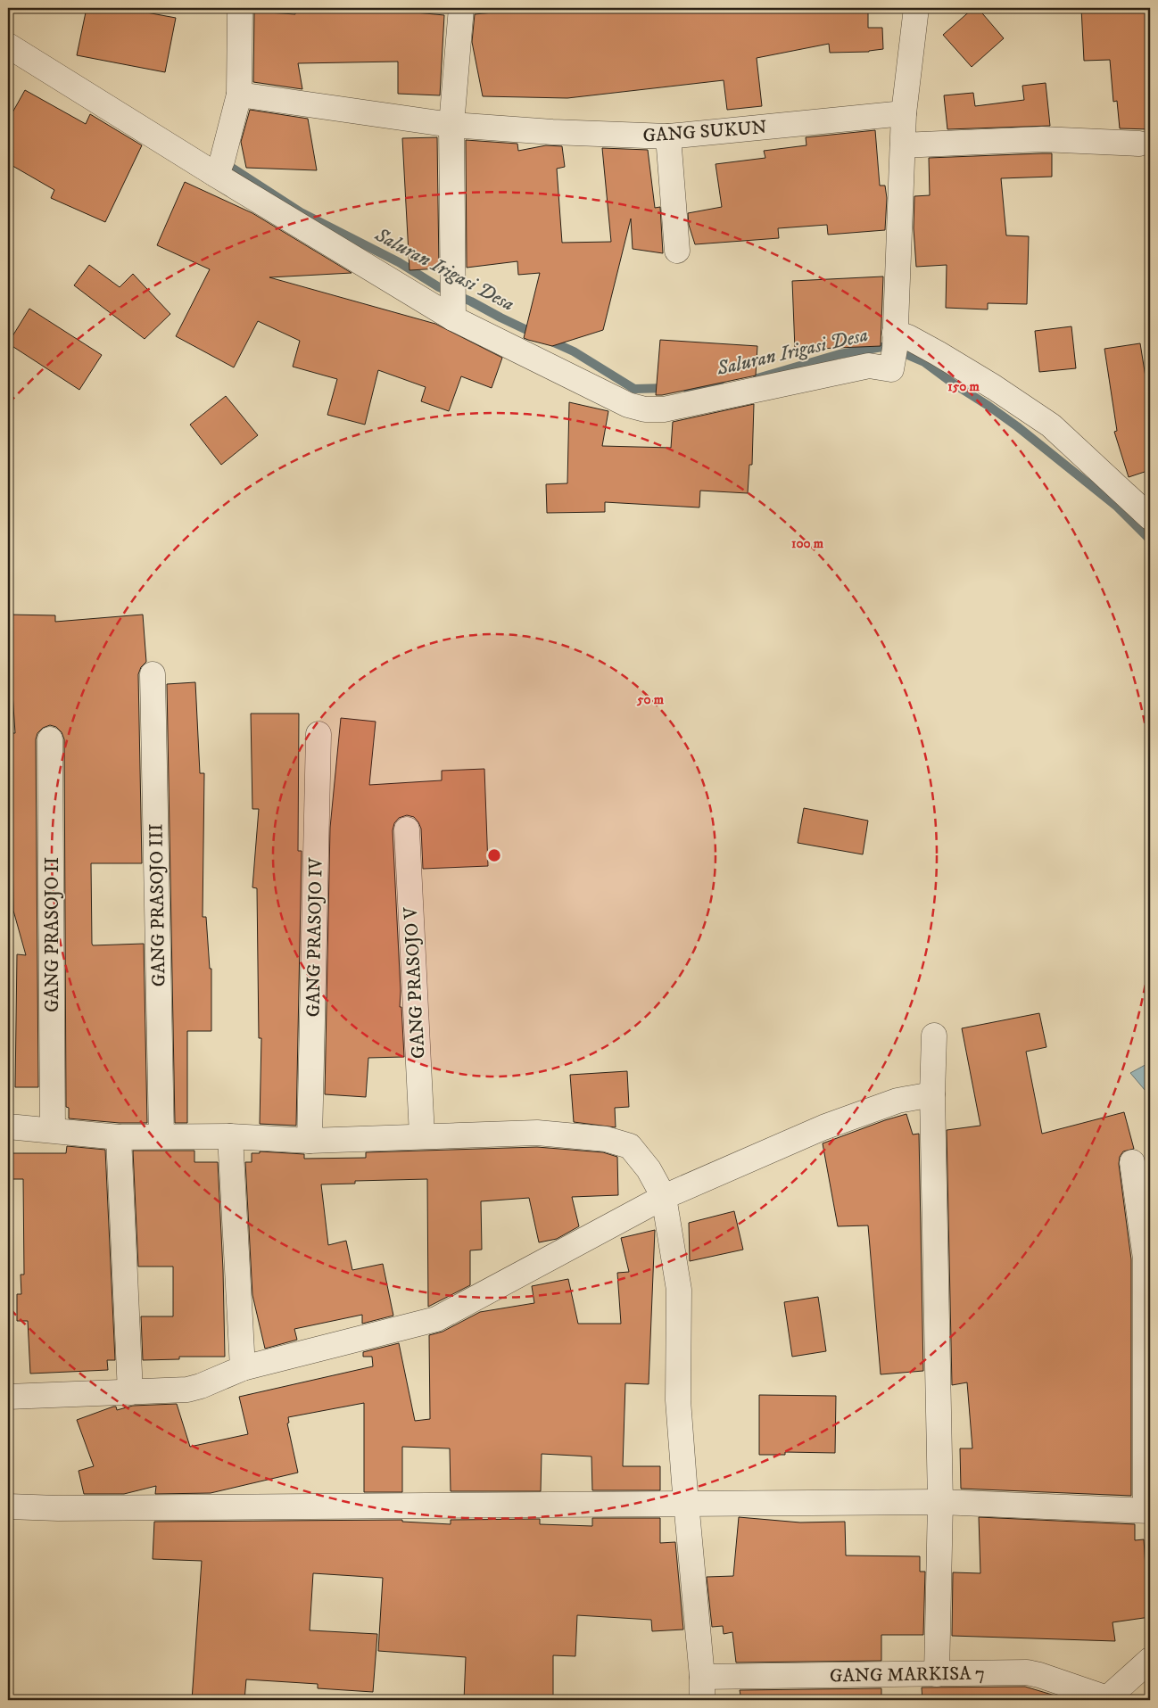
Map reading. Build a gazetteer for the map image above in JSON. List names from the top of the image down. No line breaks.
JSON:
{"streets":{"street":["GANG SUKUN","GANG PRASOJO III","GANG PRASOJO II","GANG PRASOJO IV","GANG PRASOJO V","GANG MARKISA 7"]},"water":["Saluran Irigasi Desa"],"rings":["150 m","100 m","50 m"]}
